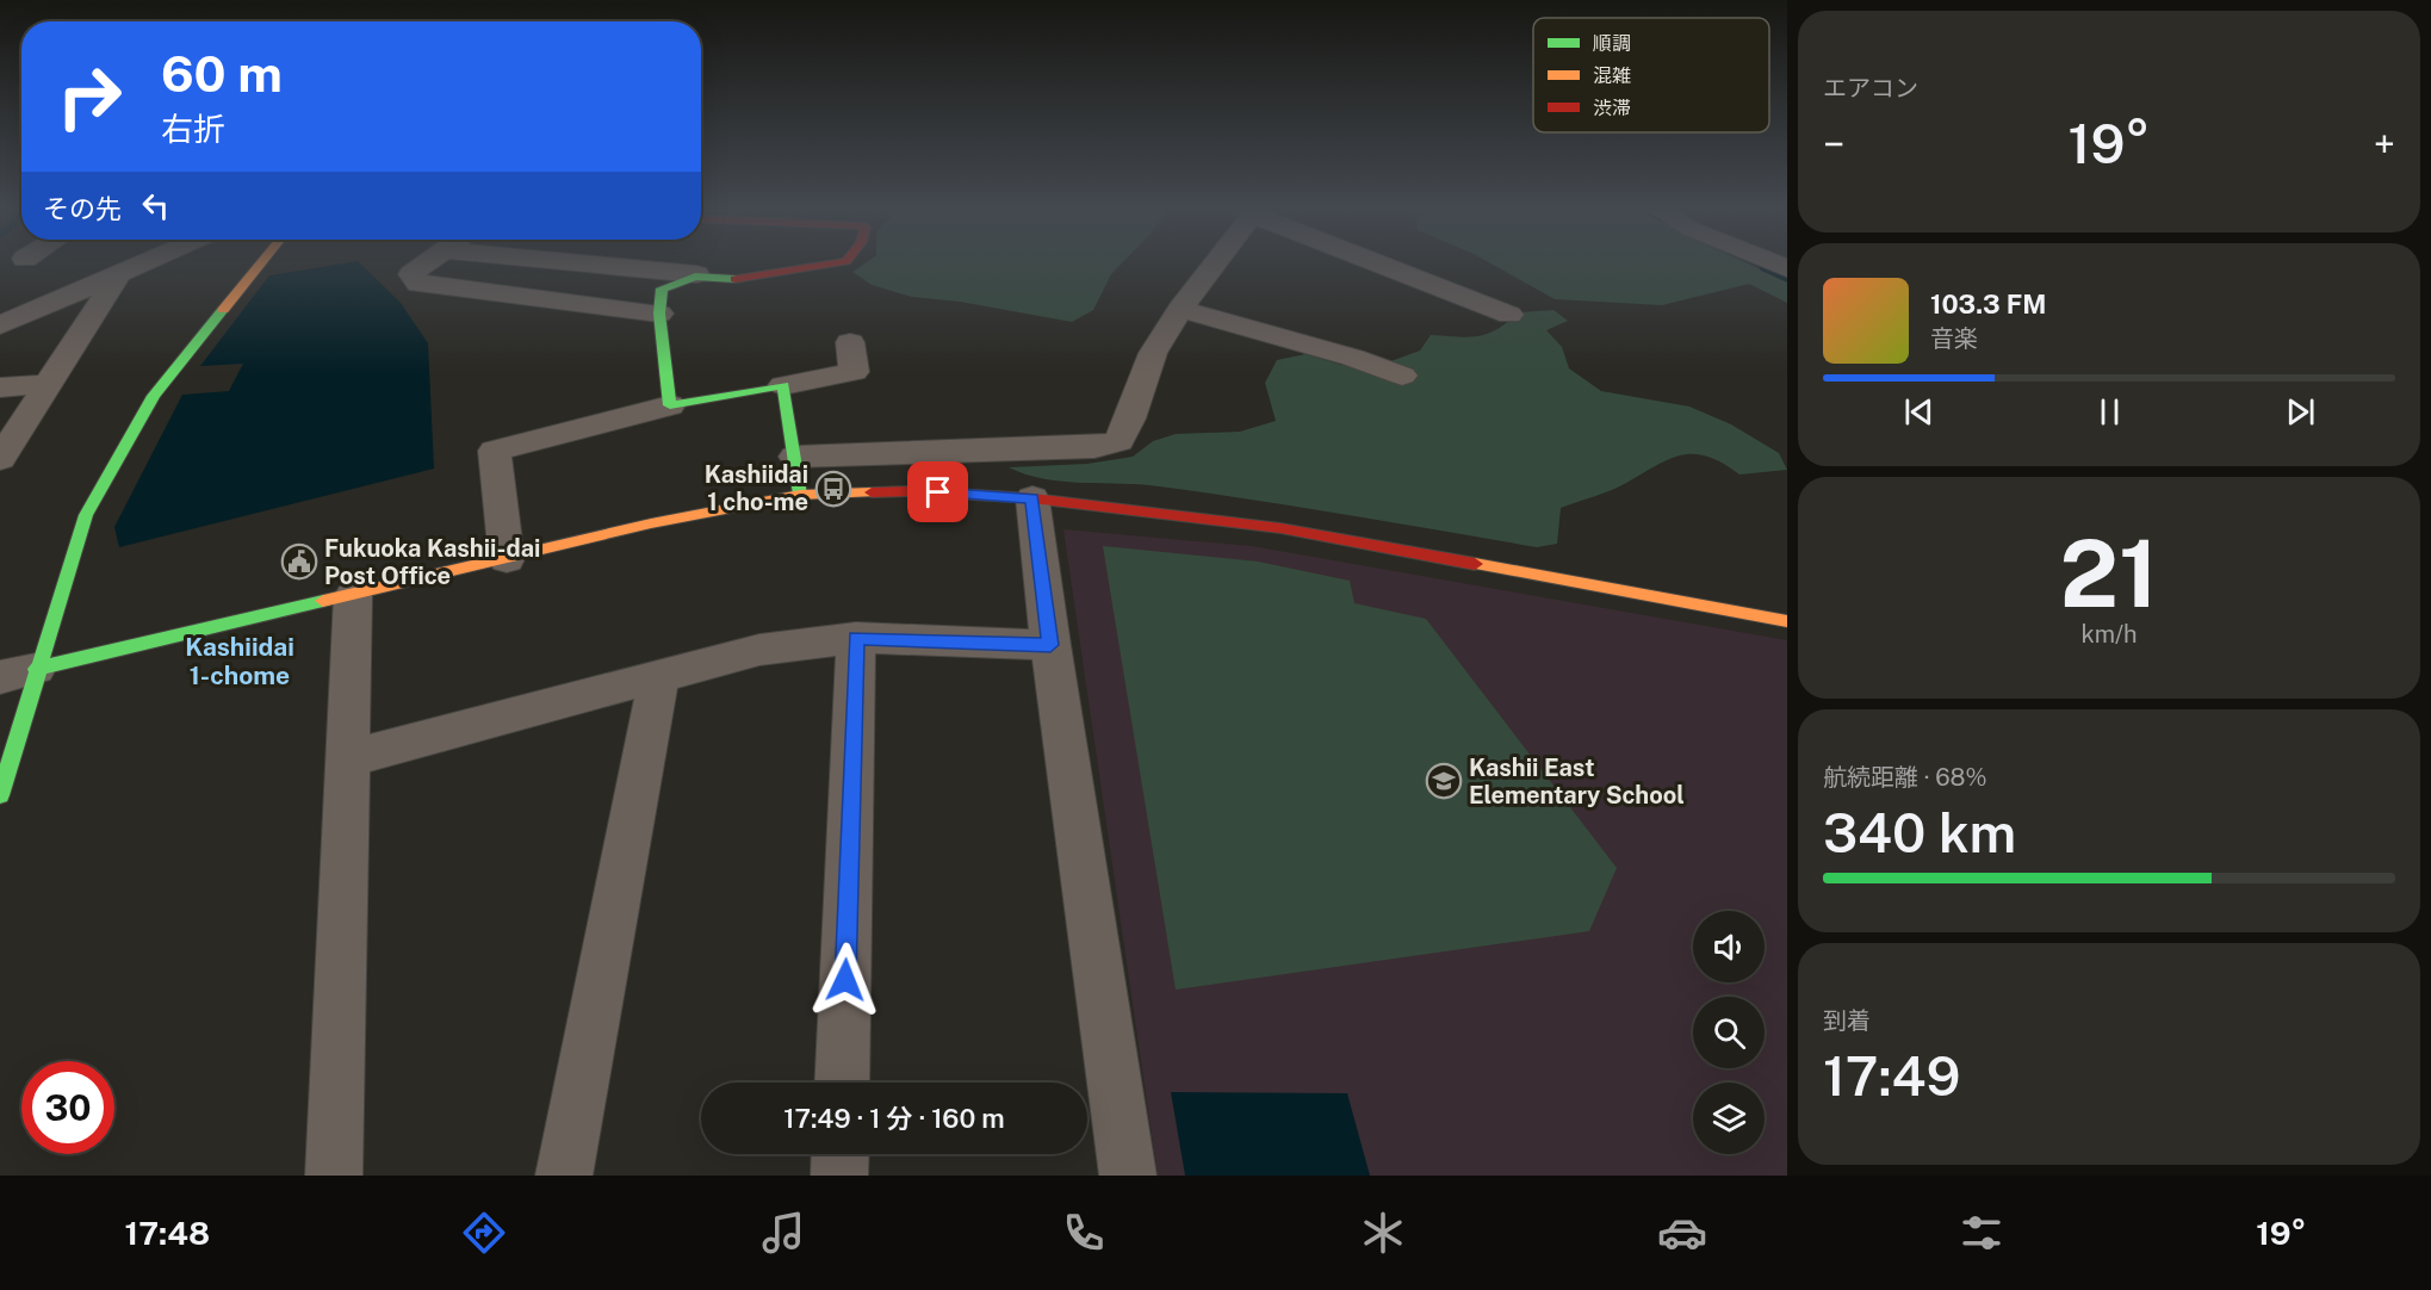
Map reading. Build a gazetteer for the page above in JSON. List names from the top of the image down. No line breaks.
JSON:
{"districts":["Kashiidai 1-chome"],"places":{"bus stop":["Kashiidai 1 cho-me"],"public building":["Fukuoka Kashii-dai Post Office"],"school or university":["Kashii East Elementary School"]},"legend":["順調","混雑","渋滞"],"page":{"tile":["エアコン",["21","km/h"],["航続距離 · 68%","340 km"],["到着","17:49"]],"turn":["60 m","右折"],"heat":["−","19°","+"],"then":"その先","song":["103.3 FM","音楽"],"limit":"30","trip":"17:49 · 1 分 · 160 m","tabs":["17:48","19°"]}}
